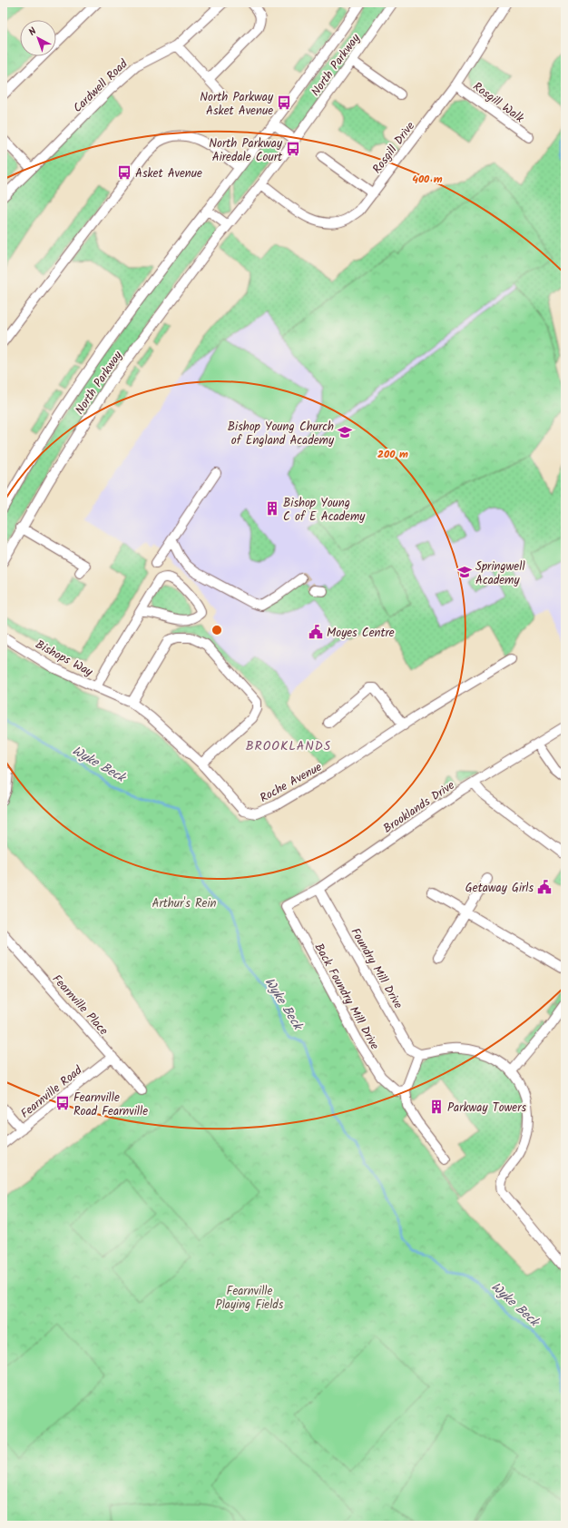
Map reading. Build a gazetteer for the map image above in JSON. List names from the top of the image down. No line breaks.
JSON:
{"streets":{"street":["North Parkway","Cardwell Road","Rosgill Walk","Rosgill Drive","Bishops Way","Roche Avenue","Brooklands Drive","Foundry Mill Drive","Back Foundry Mill Drive","Fearnville Place","Fearnville Road"]},"crossings":[["North Parkway","Rosgill Drive"],["Rosgill Walk","Rosgill Drive"],["Bishops Way","Roche Avenue"],["Brooklands Drive","Foundry Mill Drive"],["Brooklands Drive","Back Foundry Mill Drive"],["Fearnville Place","Fearnville Road"]],"districts":["BROOKLANDS"],"water":["Wyke Beck"],"parks":["Arthur's Rein","Fearnville Playing Fields"],"places":{"bus stop":["North Parkway Asket Avenue","North Parkway Airedale Court","Asket Avenue","Fearnville Road Fearnville"],"school or university":["Bishop Young Church of England Academy","Springwell Academy"],"building":["Bishop Young C of E Academy","Parkway Towers"],"public building":["Moyes Centre","Getaway Girls"]},"north":"top left","rings":["400 m","200 m"]}
